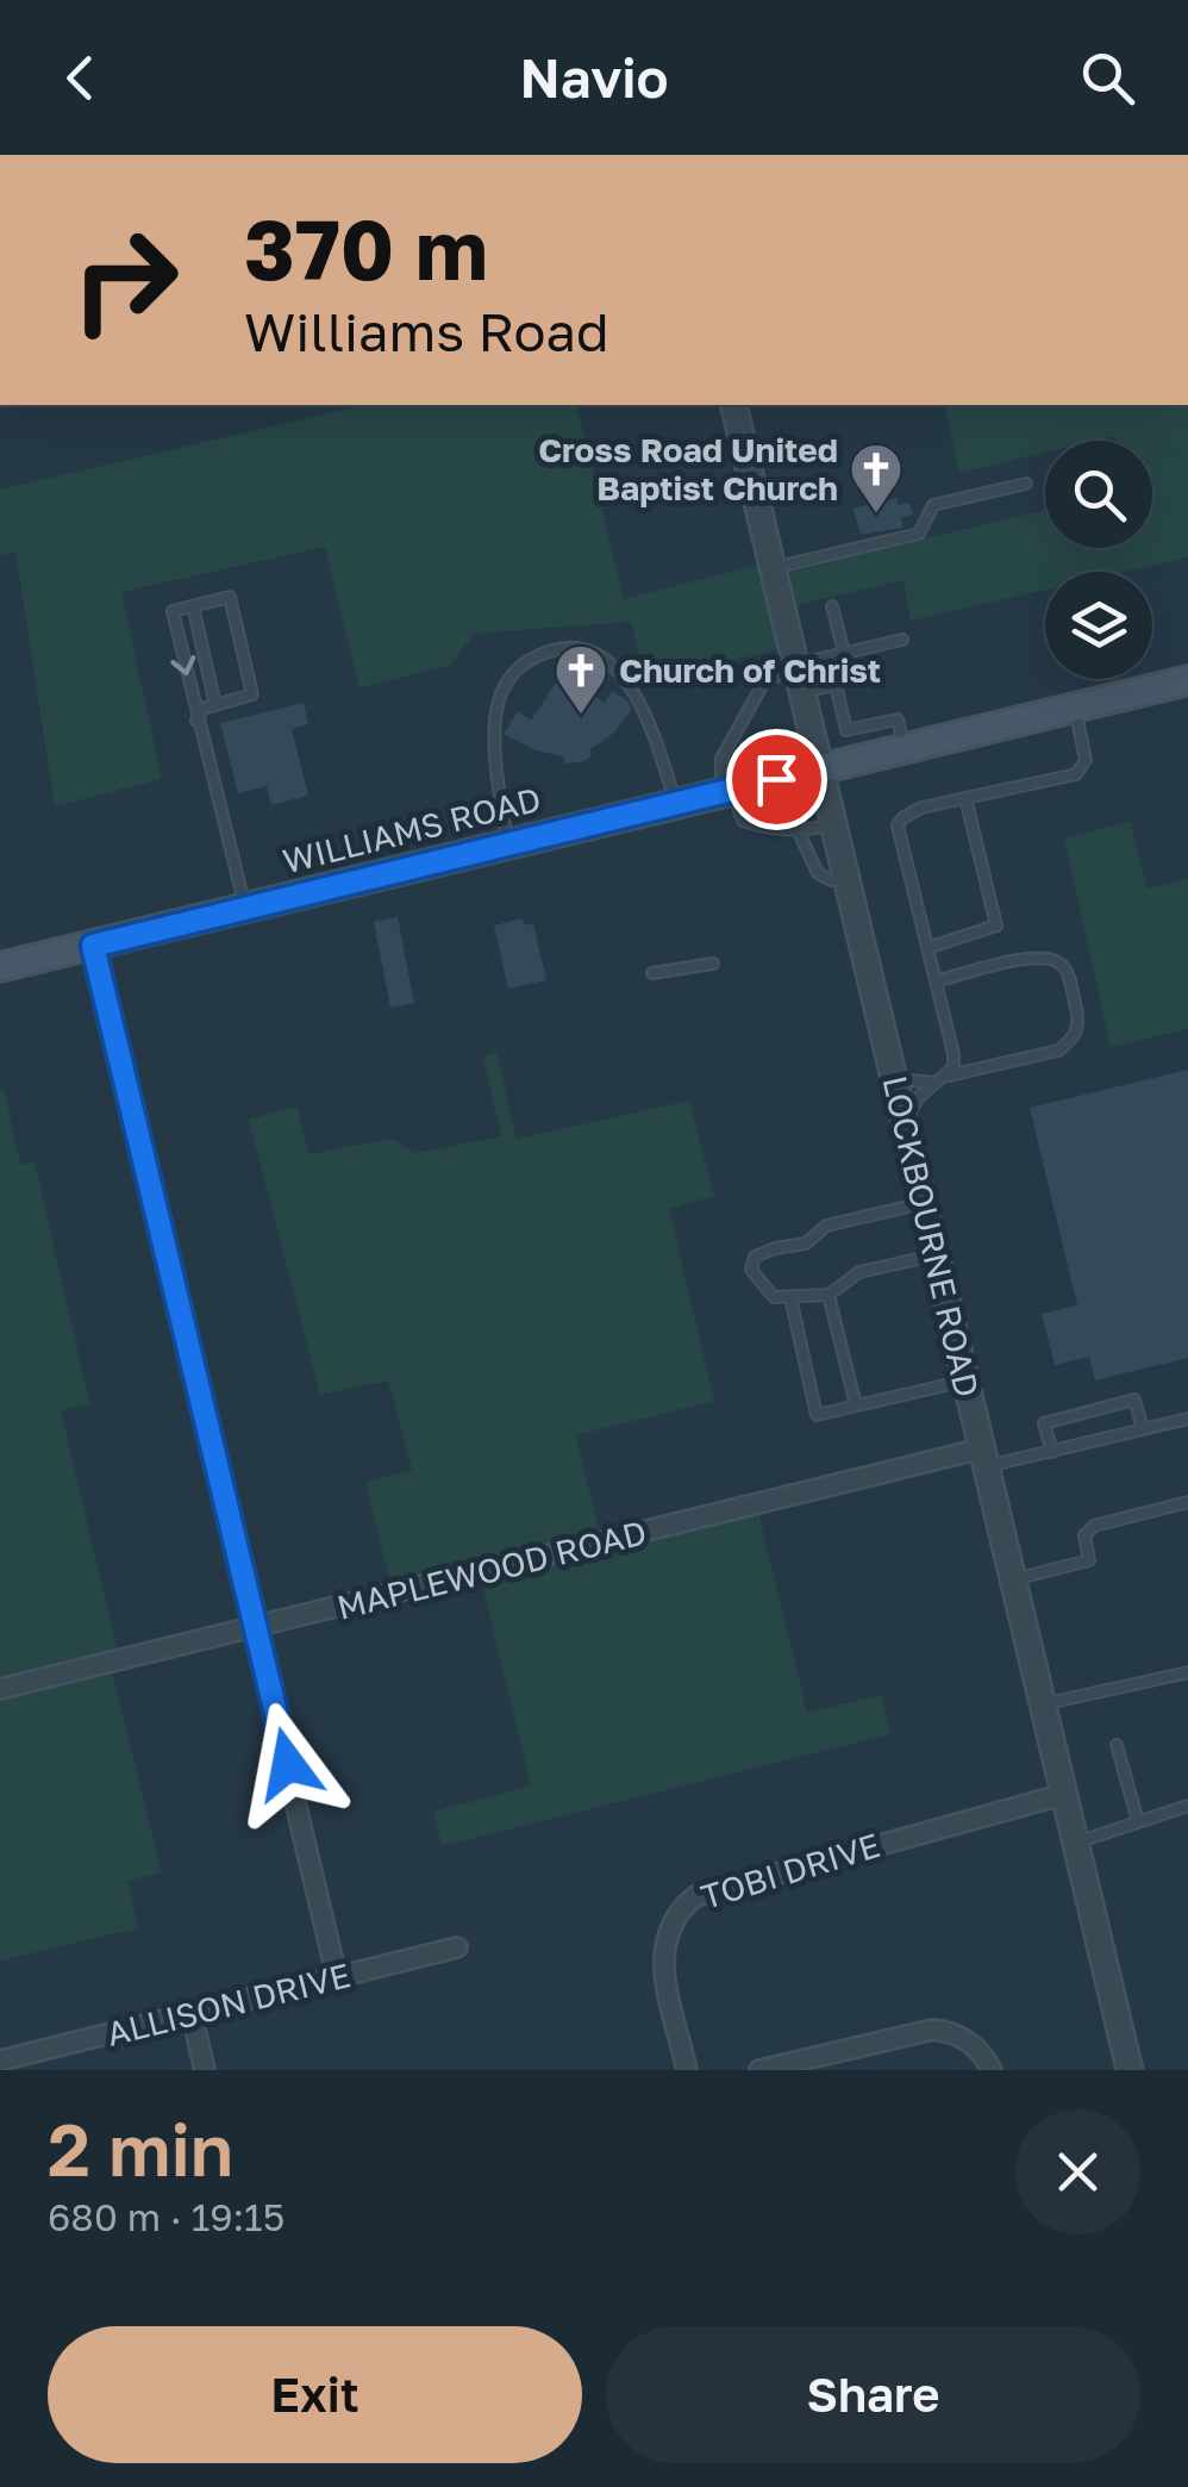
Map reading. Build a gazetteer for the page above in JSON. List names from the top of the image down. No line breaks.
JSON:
{"streets":{"main road":["WILLIAMS ROAD"],"street":["LOCKBOURNE ROAD","MAPLEWOOD ROAD","TOBI DRIVE","ALLISON DRIVE"]},"crossings":[["WILLIAMS ROAD","LOCKBOURNE ROAD"],["LOCKBOURNE ROAD","MAPLEWOOD ROAD"],["LOCKBOURNE ROAD","TOBI DRIVE"]],"places":{"church":["Cross Road United Baptist Church","Church of Christ"]},"page":{"header":"Navio","turn":["370 m","Williams Road"],"heading":["2 min","680 m · 19:15"],"buttons":["Exit","Share"]}}
